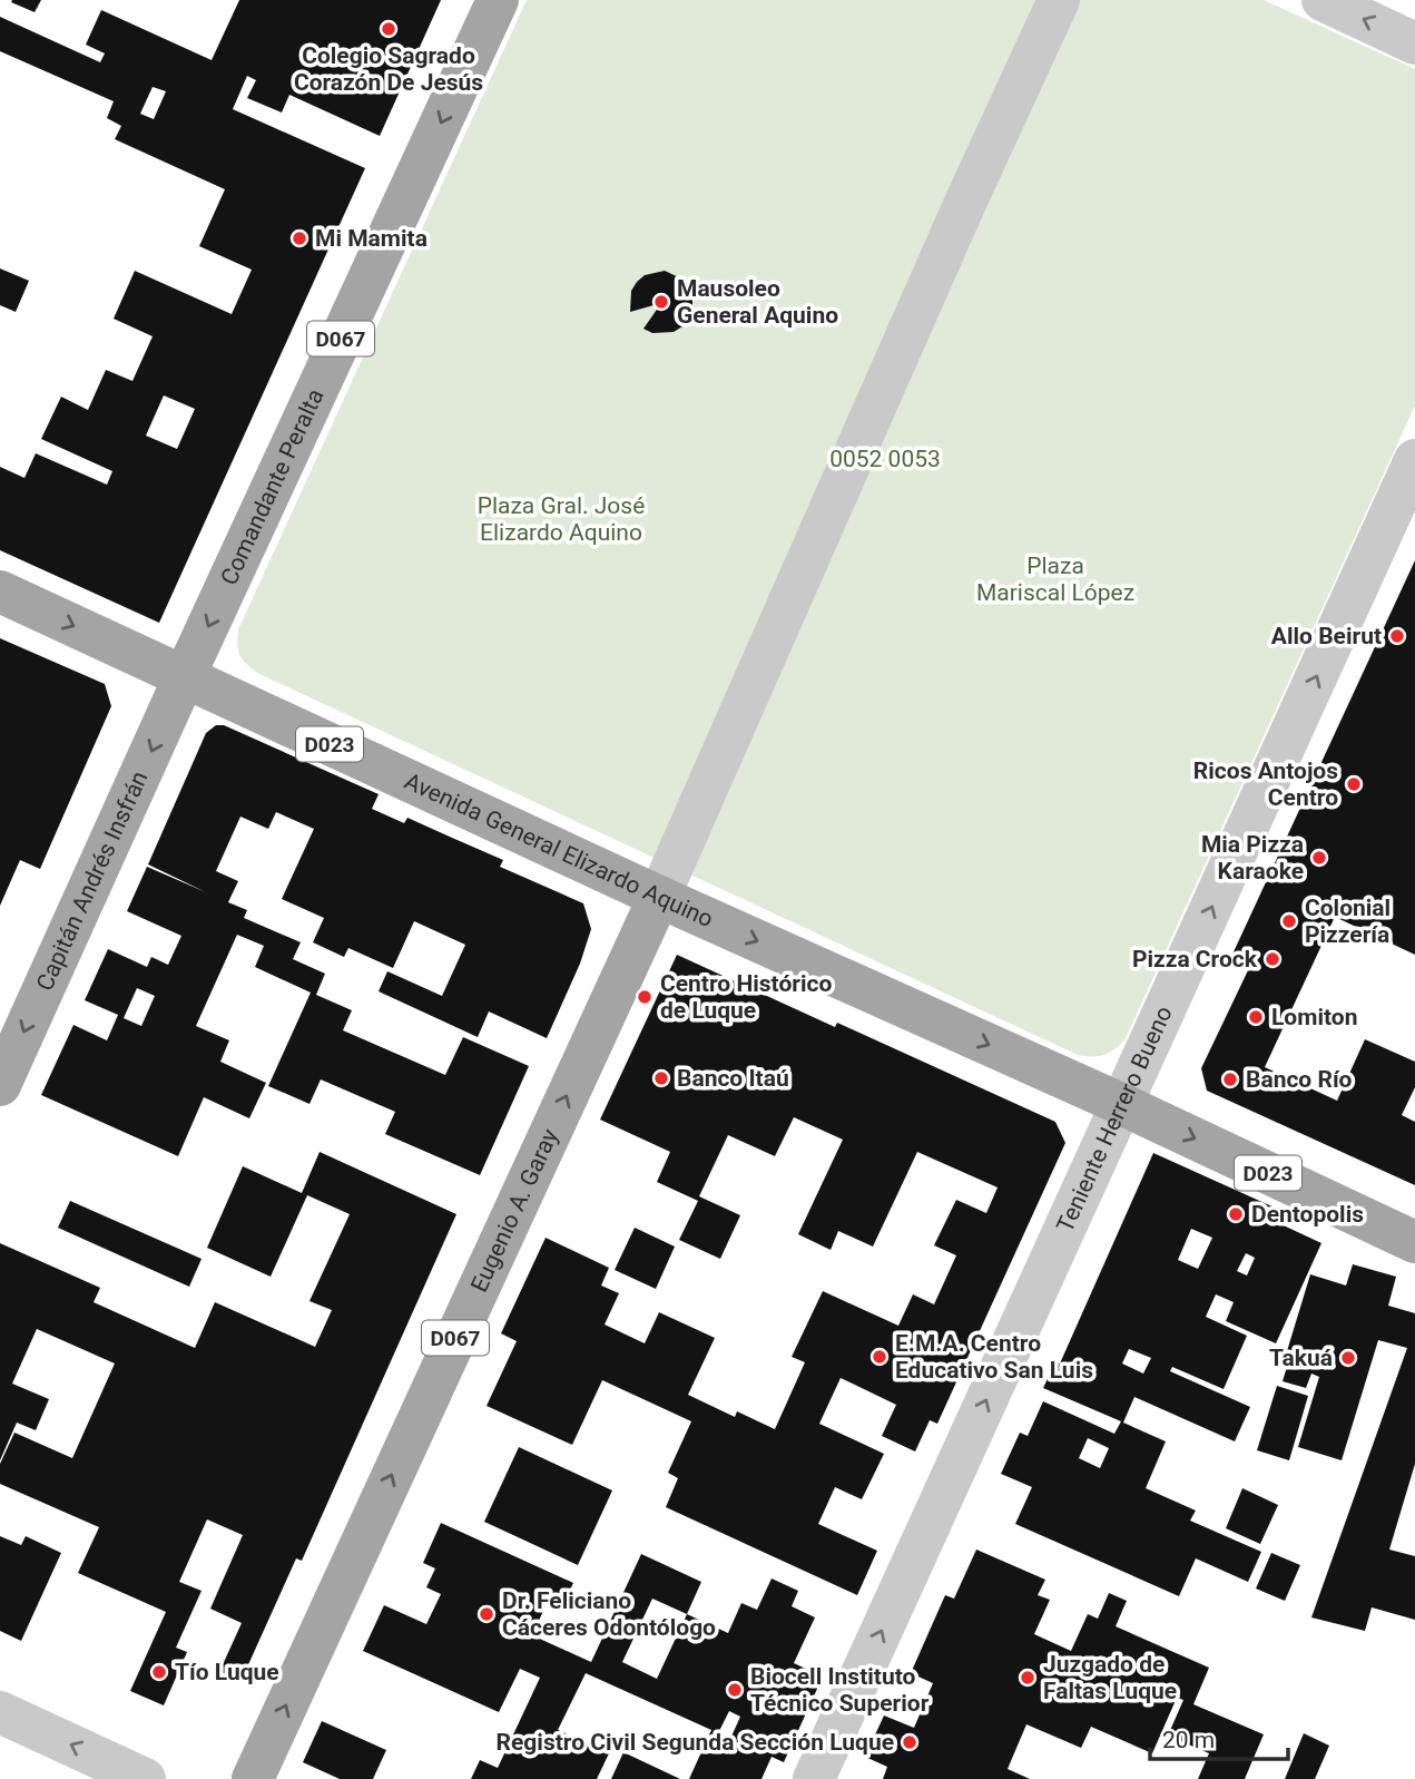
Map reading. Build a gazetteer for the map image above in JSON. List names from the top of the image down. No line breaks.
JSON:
{"streets":{"main road":["D067","Comandante Peralta","D023","Avenida General Elizardo Aquino","Capitán Andrés Insfrán","Eugenio A. Garay"],"street":["Teniente Herrero Bueno"]},"crossings":[["Comandante Peralta","Avenida General Elizardo Aquino"],["Comandante Peralta","Capitán Andrés Insfrán"],["D023","Avenida General Elizardo Aquino"],["D023","Teniente Herrero Bueno"],["Avenida General Elizardo Aquino","Capitán Andrés Insfrán"],["Avenida General Elizardo Aquino","Teniente Herrero Bueno"],["Avenida General Elizardo Aquino","Eugenio A. Garay"]],"one_way":["Comandante Peralta","Avenida General Elizardo Aquino","Capitán Andrés Insfrán","Teniente Herrero Bueno","Eugenio A. Garay"],"parks":["0052 0053","Plaza Gral. José Elizardo Aquino","Plaza Mariscal López"],"places":["Colegio Sagrado Corazón De Jesús","Mi Mamita","Mausoleo General Aquino","Allo Beirut","Ricos Antojos Centro","Mia Pizza Karaoke","Colonial Pizzería","Pizza Crock","Centro Histórico de Luque","Lomiton","Banco Itaú","Banco Río","Dentopolis","E.M.A. Centro Educativo San Luis","Takuá","Dr. Feliciano Cáceres Odontólogo","Tío Luque","Juzgado de Faltas Luque","Biocell Instituto Técnico Superior","Registro Civil Segunda Sección Luque"],"scale_bar":"20 m"}
